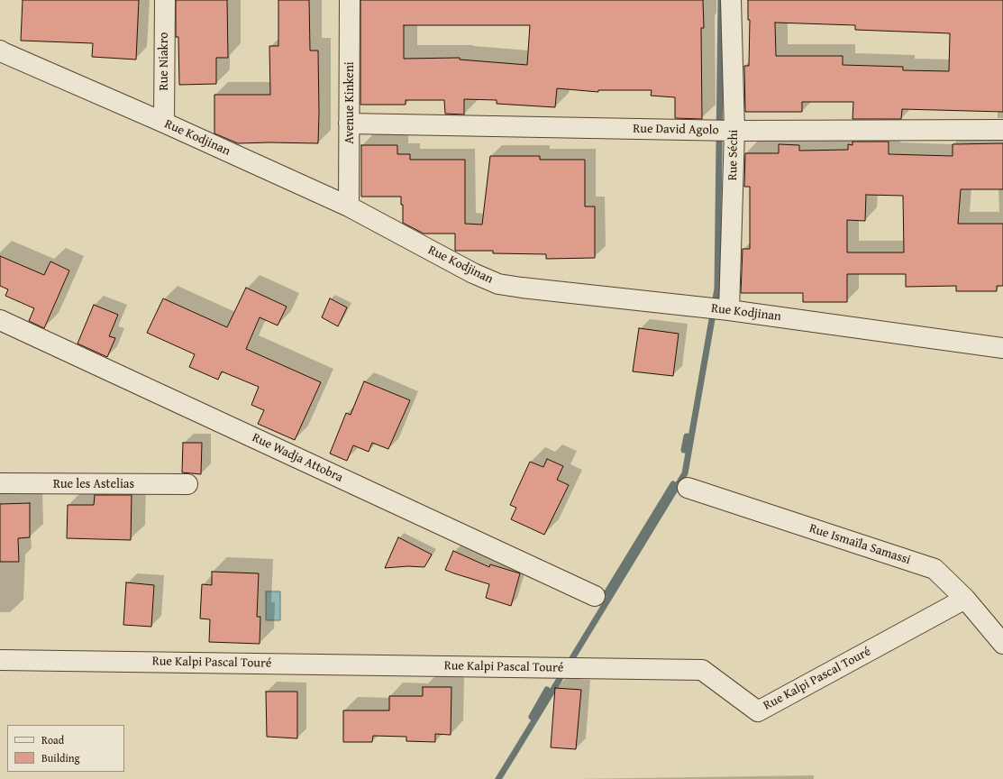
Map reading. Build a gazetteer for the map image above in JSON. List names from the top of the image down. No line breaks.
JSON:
{"streets":{"street":["Rue Niakro","Avenue Kinkeni","Rue David Agolo","Rue Kodjinan","Rue Séchi","Rue Wadja Attobra","Rue les Astelias","Rue Ismaïla Samassi","Rue Kalpi Pascal Touré"]},"crossings":[["Rue Niakro","Rue Kodjinan"],["Avenue Kinkeni","Rue David Agolo"],["Avenue Kinkeni","Rue Kodjinan"],["Rue David Agolo","Rue Séchi"],["Rue Kodjinan","Rue Séchi"],["Rue Ismaïla Samassi","Rue Kalpi Pascal Touré"]],"legend":["Road","Building"]}
